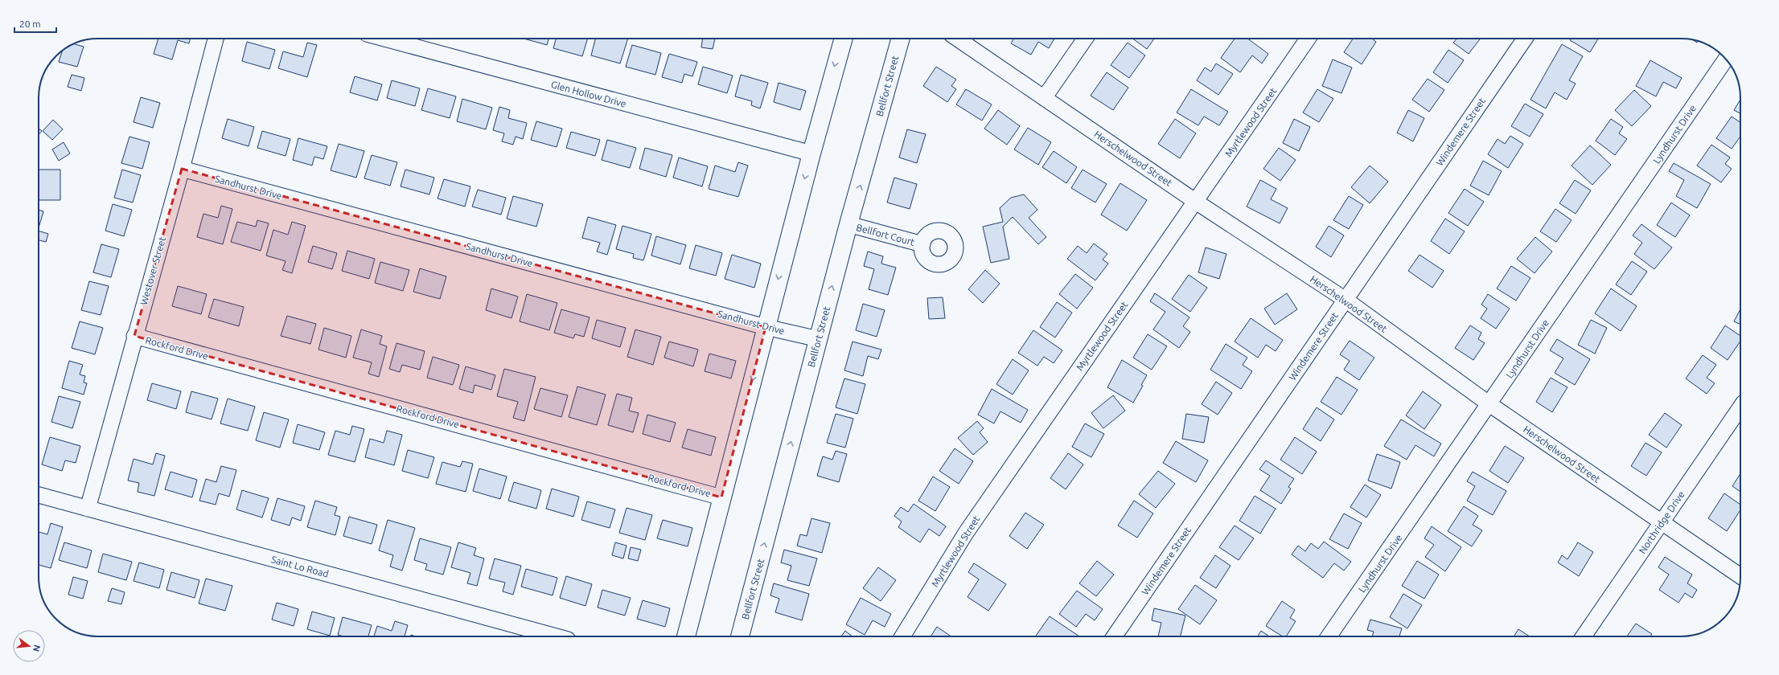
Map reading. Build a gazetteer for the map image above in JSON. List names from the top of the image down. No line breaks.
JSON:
{"streets":{"main road":["Bellfort Street"],"street":["Glen Hollow Drive","Myrtlewood Street","Windemere Street","Lyndhurst Drive","Herschelwood Street","Sandhurst Drive","Bellfort Court","Westover Street","Rockford Drive","Northridge Drive","Saint Lo Road"]},"crossings":[["Bellfort Street","Sandhurst Drive"],["Bellfort Street","Bellfort Court"],["Myrtlewood Street","Herschelwood Street"],["Windemere Street","Herschelwood Street"],["Lyndhurst Drive","Herschelwood Street"],["Herschelwood Street","Northridge Drive"],["Sandhurst Drive","Westover Street"],["Westover Street","Rockford Drive"],["Westover Street","Saint Lo Road"]],"scale_bar":"20 m","north":"right"}
